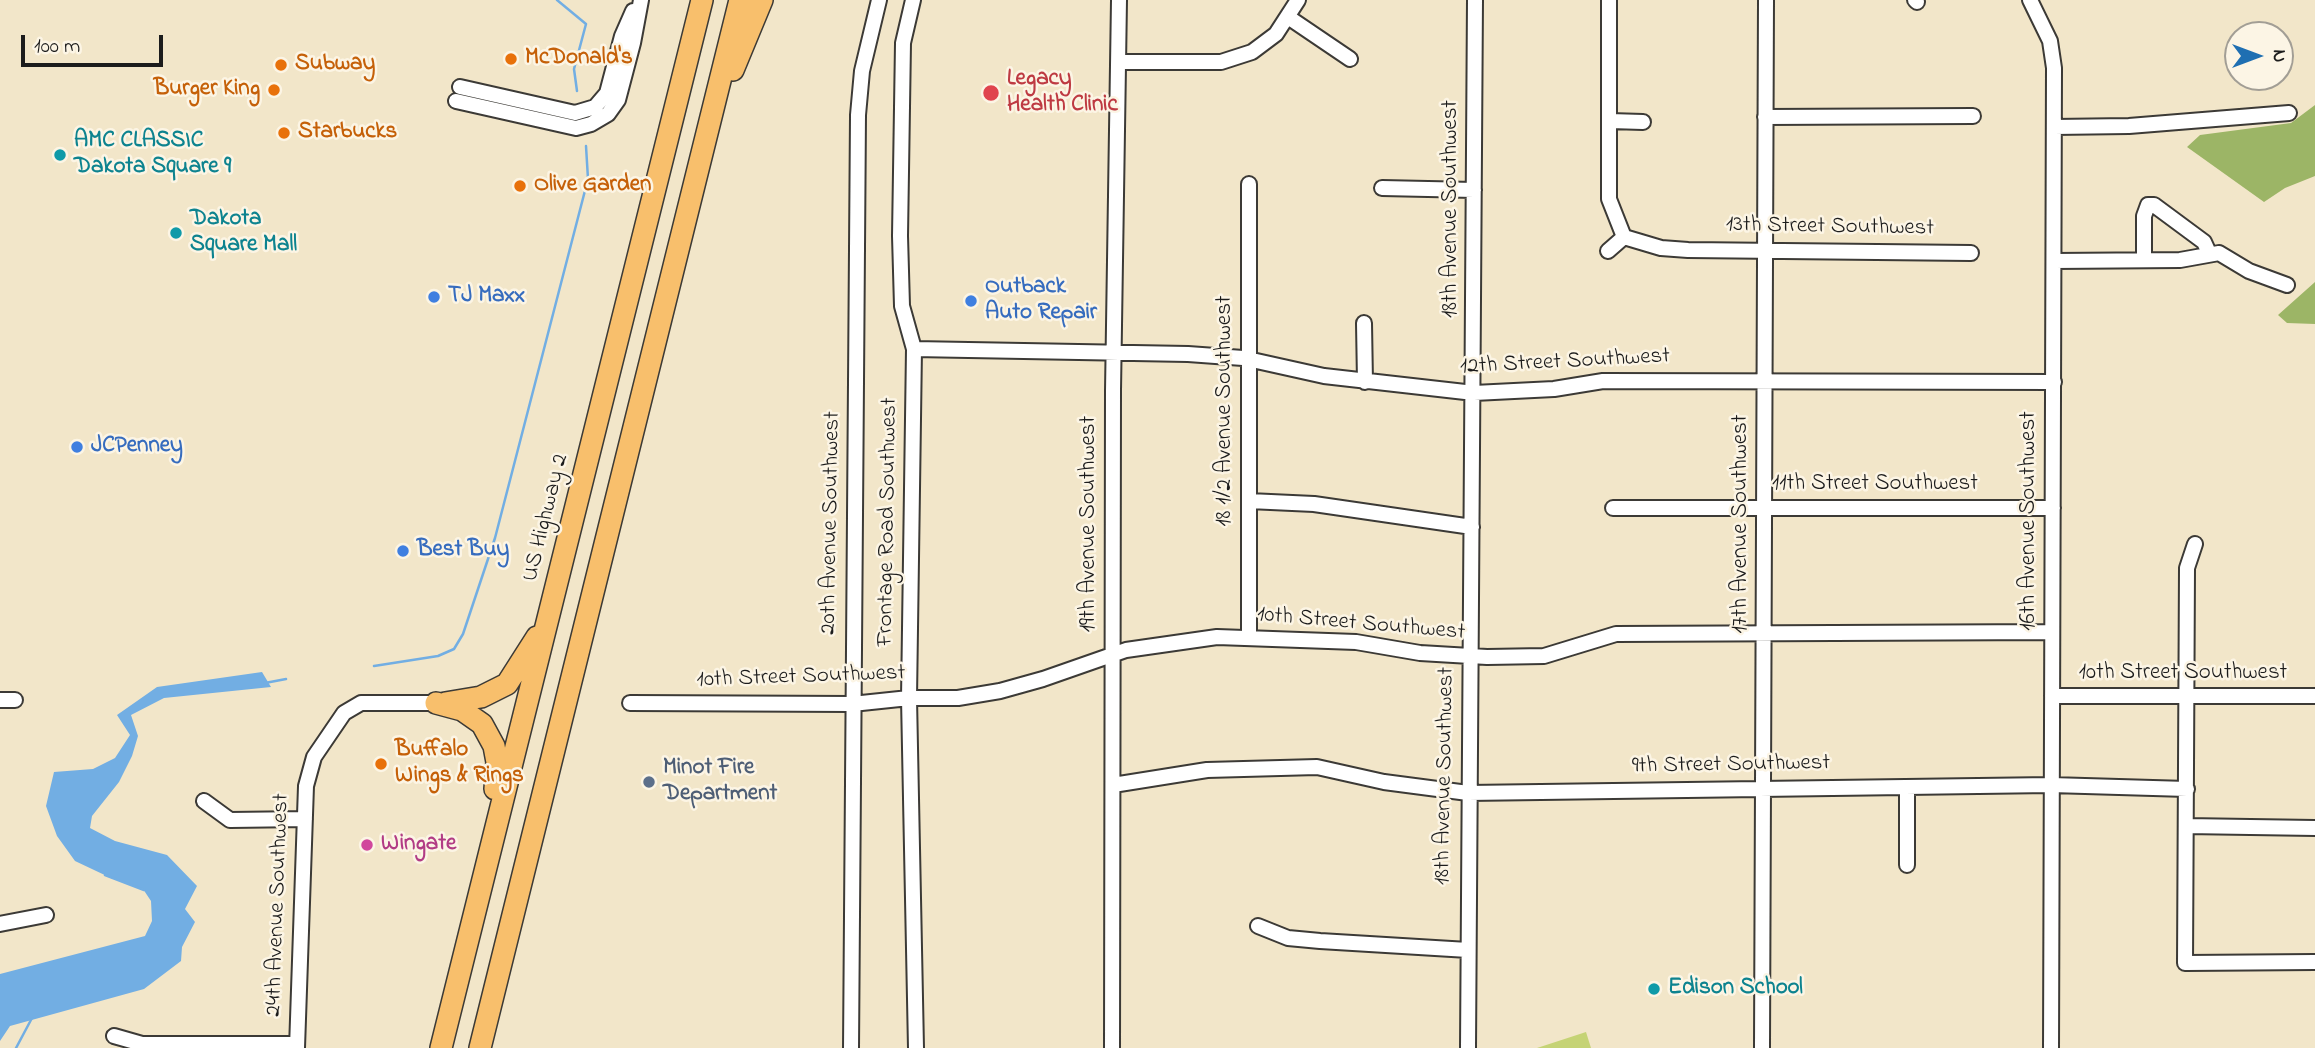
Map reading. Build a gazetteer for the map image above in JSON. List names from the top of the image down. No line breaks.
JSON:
{"streets":{"highway":["US Highway 2"],"street":["18th Avenue Southwest","13th Street Southwest","12th Street Southwest","18 1/2 Avenue Southwest","11th Street Southwest","16th Avenue Southwest","Frontage Road Southwest","20th Avenue Southwest","19th Avenue Southwest","17th Avenue Southwest","10th Street Southwest","9th Street Southwest","24th Avenue Southwest"]},"crossings":[["18th Avenue Southwest","12th Street Southwest"],["18th Avenue Southwest","10th Street Southwest"],["18th Avenue Southwest","9th Street Southwest"],["13th Street Southwest","17th Avenue Southwest"],["12th Street Southwest","18 1/2 Avenue Southwest"],["12th Street Southwest","16th Avenue Southwest"],["12th Street Southwest","Frontage Road Southwest"],["12th Street Southwest","19th Avenue Southwest"],["12th Street Southwest","17th Avenue Southwest"],["18 1/2 Avenue Southwest","10th Street Southwest"],["11th Street Southwest","16th Avenue Southwest"],["11th Street Southwest","17th Avenue Southwest"],["16th Avenue Southwest","10th Street Southwest"],["16th Avenue Southwest","9th Street Southwest"],["Frontage Road Southwest","10th Street Southwest"],["20th Avenue Southwest","10th Street Southwest"],["19th Avenue Southwest","10th Street Southwest"],["19th Avenue Southwest","9th Street Southwest"],["17th Avenue Southwest","10th Street Southwest"],["17th Avenue Southwest","9th Street Southwest"]],"places":["McDonald's","Subway","Burger King","Legacy Health Clinic","Starbucks","AMC CLASSIC Dakota Square 9","Olive Garden","Dakota Square Mall","TJ Maxx","Outback Auto Repair","JCPenney","Best Buy","Buffalo Wings & Rings","Minot Fire Department","Wingate","Edison School"],"scale_bar":"100 m","north":"right"}
